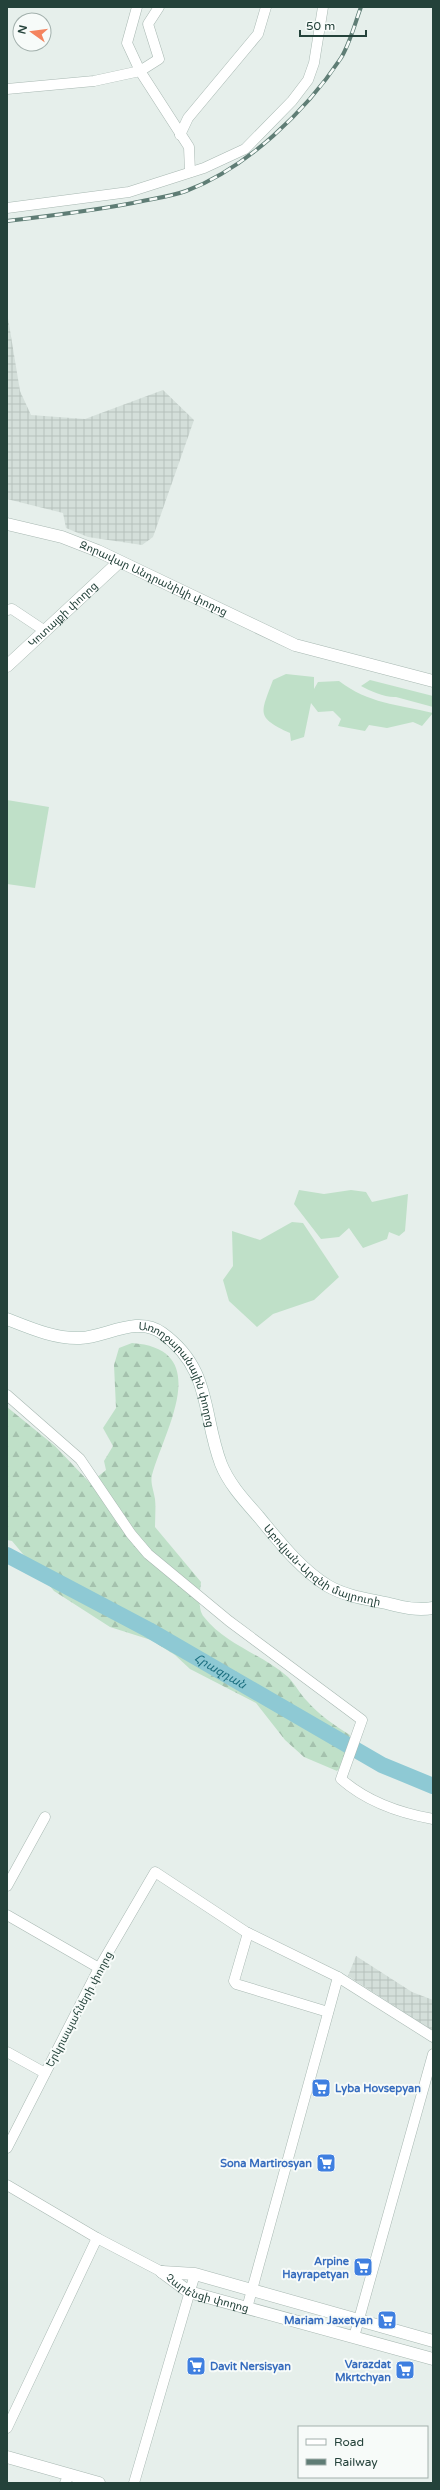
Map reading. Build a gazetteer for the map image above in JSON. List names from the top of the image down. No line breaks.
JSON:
{"streets":{"street":["Զորավար Անդրանիկի փողոց","Կոտայքի փողոց","Առողջարանային փողոց","Աբովյան-Արզնի մայրուղի","Երկրապահների փողոց","Չարենցի փողոց"]},"crossings":[["Զորավար Անդրանիկի փողոց","Կոտայքի փողոց"],["Առողջարանային փողոց","Աբովյան-Արզնի մայրուղի"]],"water":["Հրազդան"],"places":{"supermarket":["Lyba Hovsepyan","Sona Martirosyan","Arpine Hayrapetyan","Mariam Jaxetyan","Davit Nersisyan","Varazdat Mkrtchyan"]},"legend":["Road","Railway"],"scale_bar":"50 m","north":"left"}
